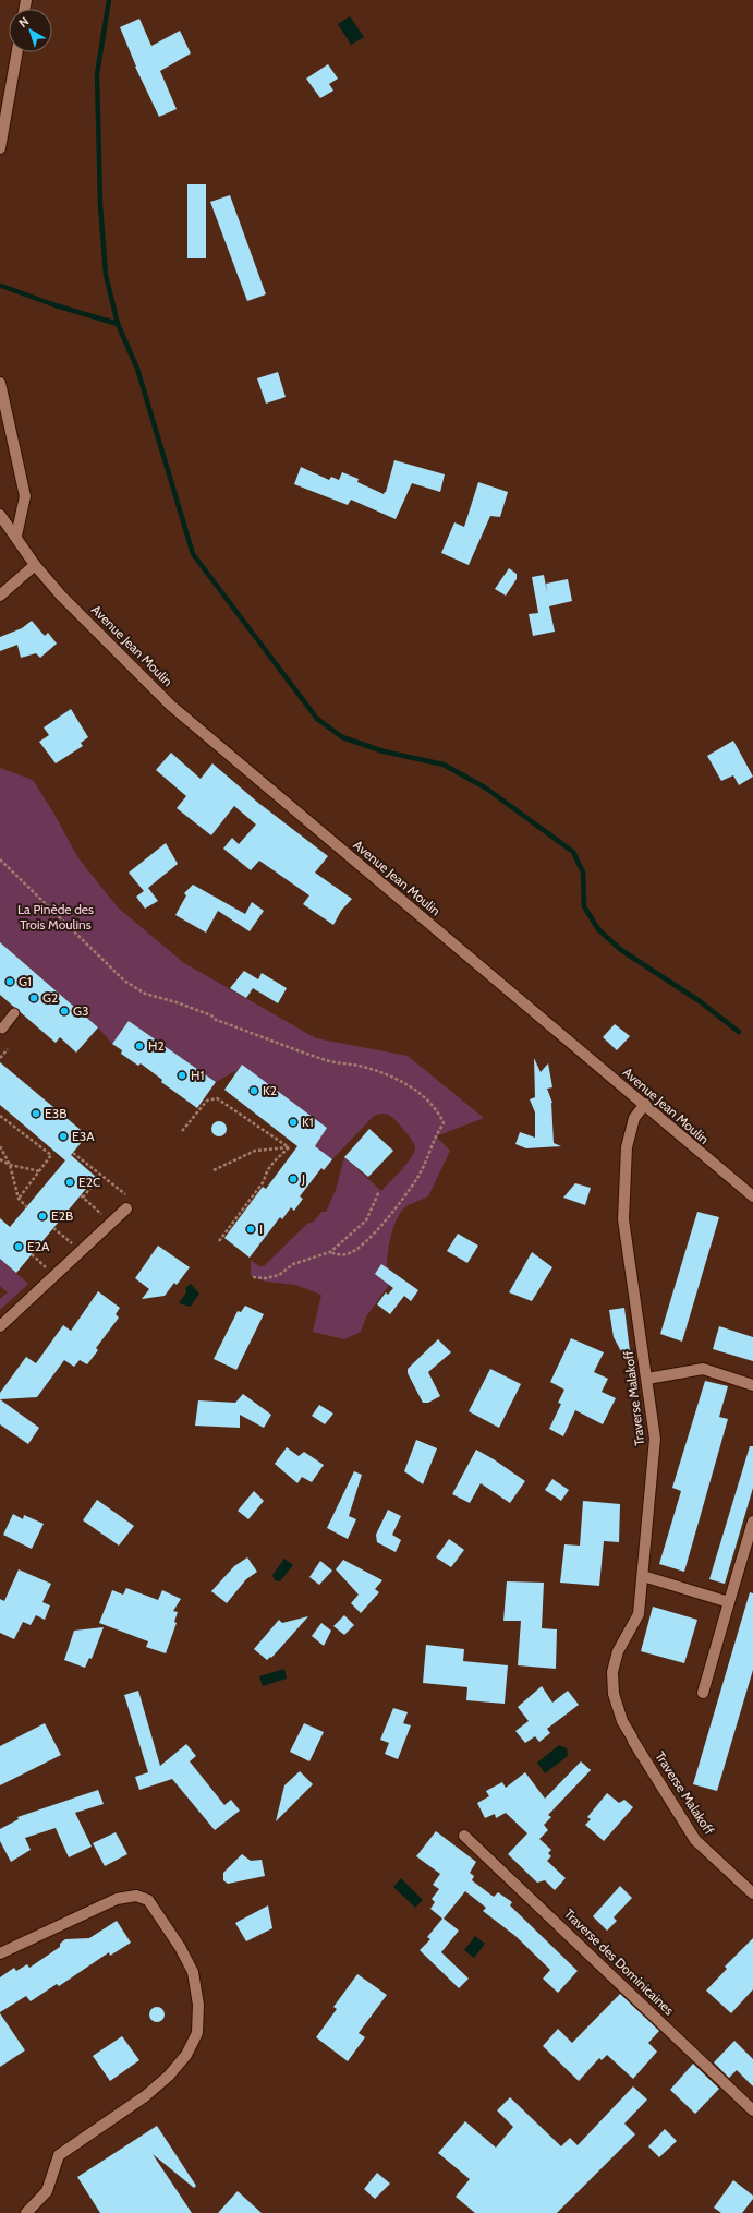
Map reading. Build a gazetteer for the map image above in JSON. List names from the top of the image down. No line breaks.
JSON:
{"streets":{"street":["Avenue Jean Moulin","Traverse Malakoff","Traverse des Dominicaines"]},"crossings":[["Avenue Jean Moulin","Traverse Malakoff"]],"parks":["La Pinède des Trois Moulins"],"places":["G1","G2","G3","H2","H1","K2","E3B","K1","E3A","J","E2C","E2B","I","E2A"],"north":"top left"}
